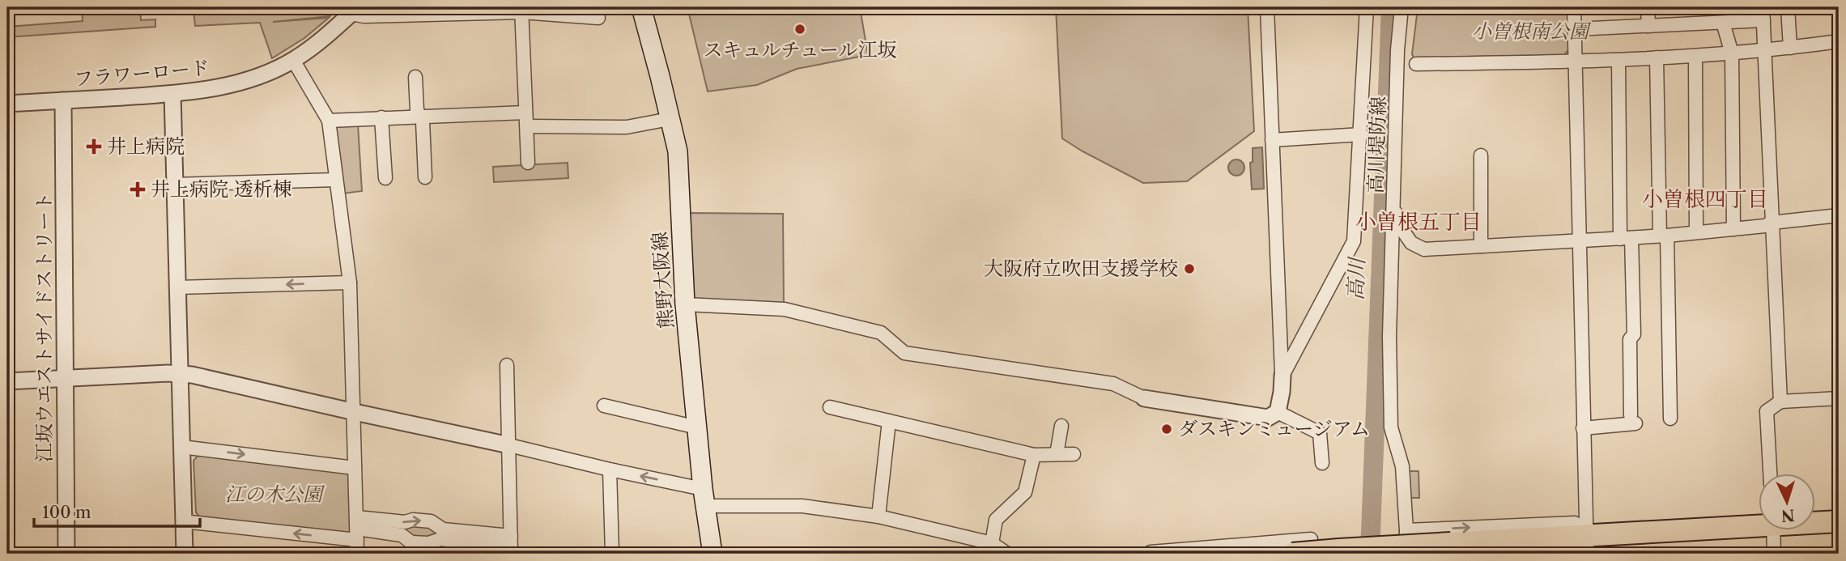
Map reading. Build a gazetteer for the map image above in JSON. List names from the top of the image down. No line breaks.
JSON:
{"streets":{"main road":["熊野大阪線"],"street":["フラワーロード","高川堤防線","江坂ウエストサイドストリート"]},"crossings":[["フラワーロード","江坂ウエストサイドストリート"]],"districts":["小曽根四丁目","小曽根五丁目"],"water":["高川"],"parks":["小曽根南公園","江の木公園"],"places":{"other":["スキュルチュール江坂","大阪府立吹田支援学校","ダスキンミュージアム"],"health":["井上病院","井上病院 透析棟"]},"scale_bar":"100 m","north":"bottom"}
